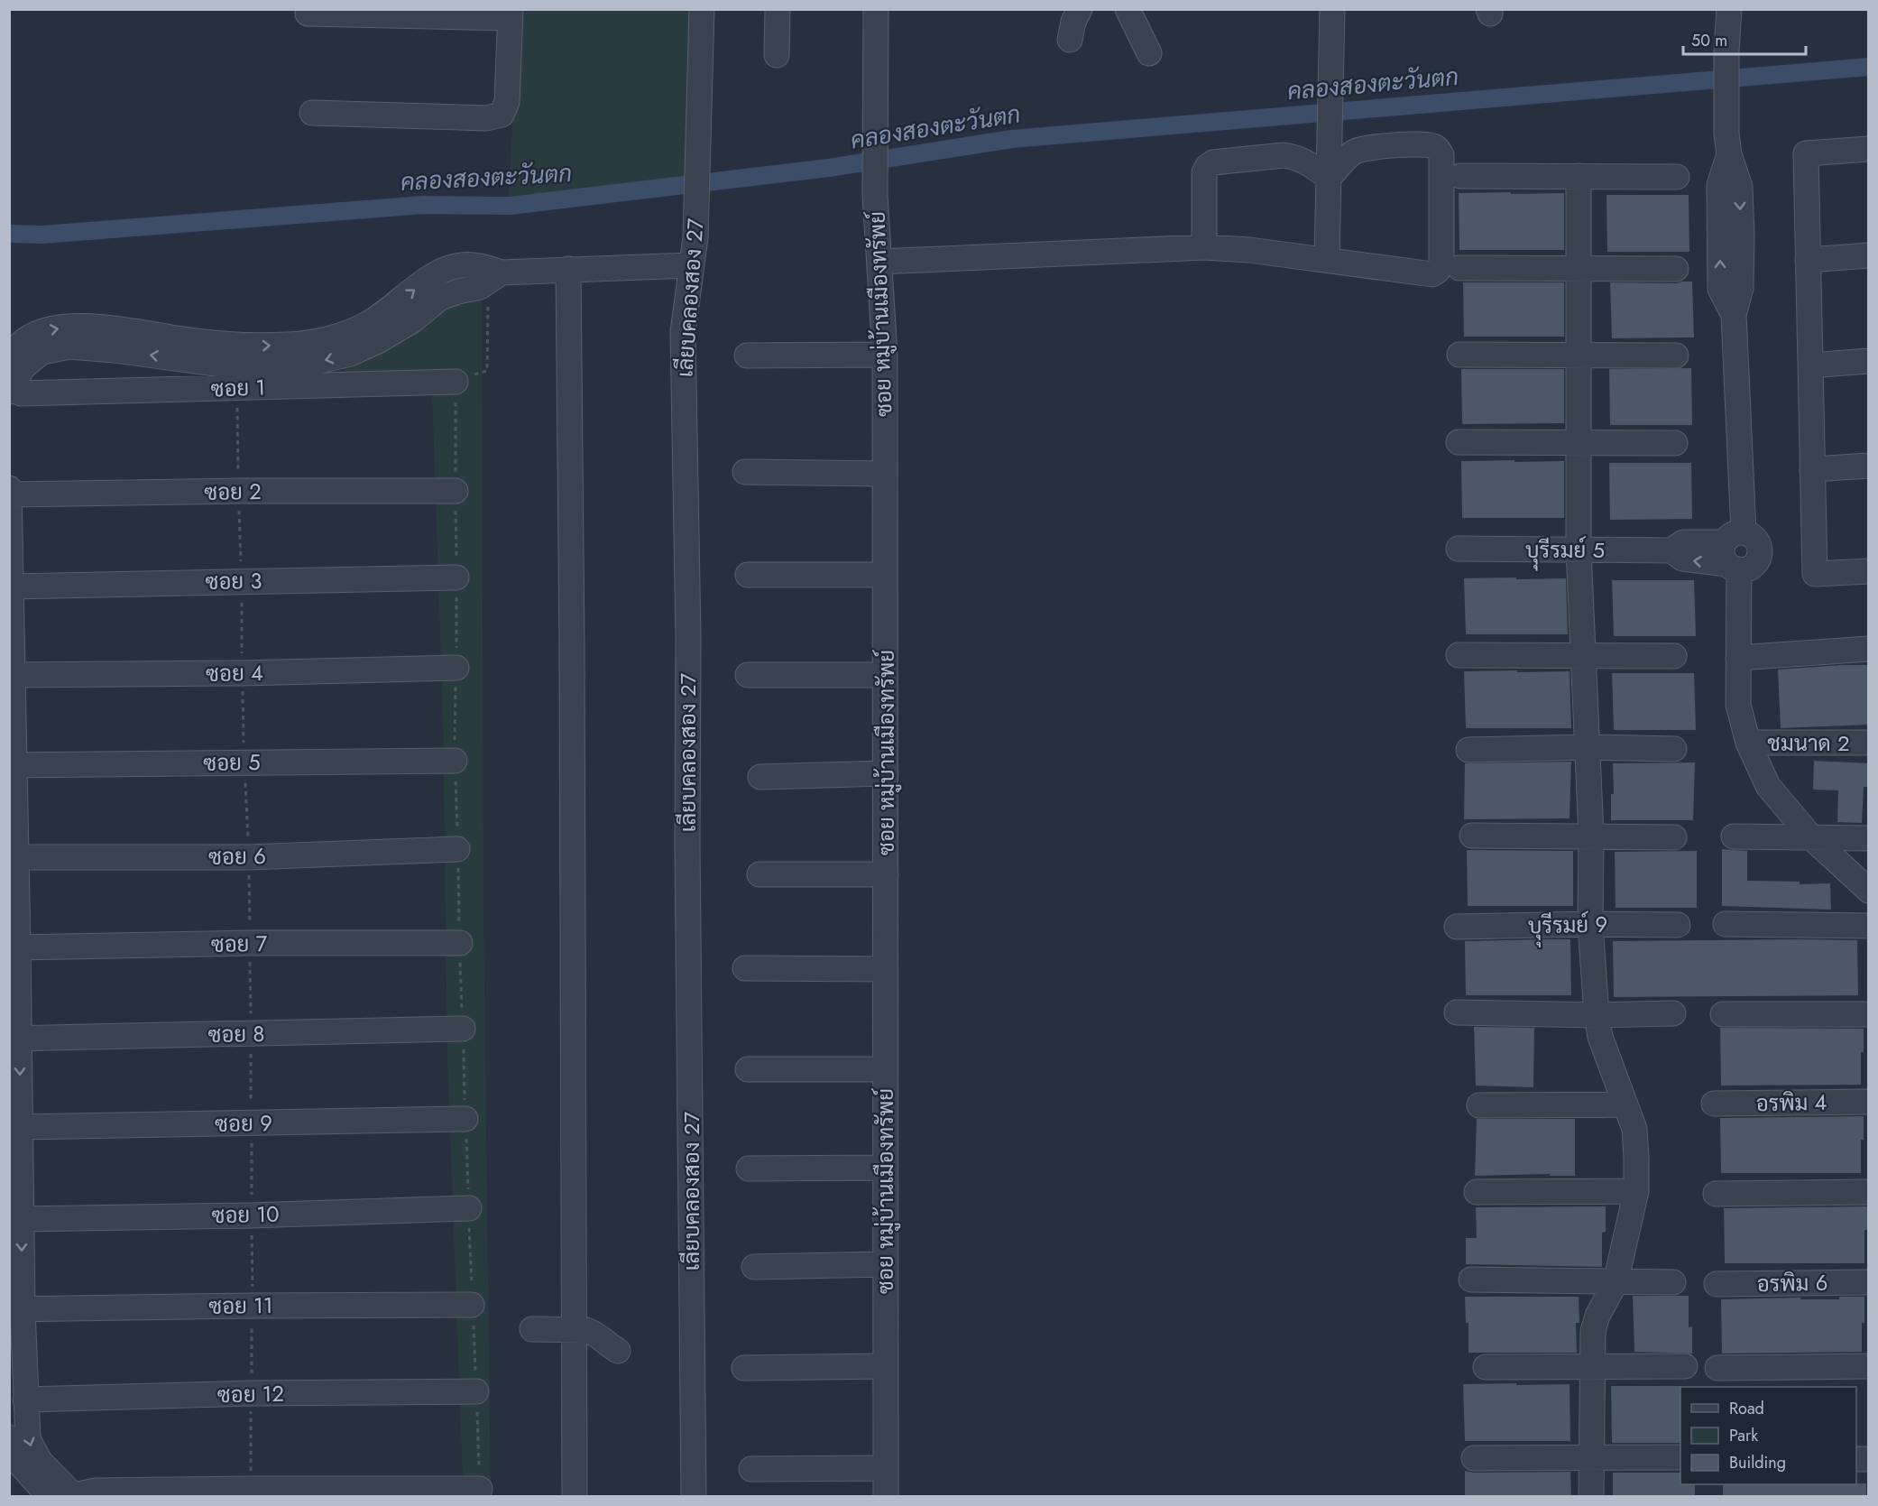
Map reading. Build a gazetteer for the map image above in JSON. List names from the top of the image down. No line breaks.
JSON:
{"streets":{"street":["เลียบคลองสอง 27","ซอย หมู่บ้านเมืองทรัพย์","ซอย 1","ซอย 2","บุุรีรมย์ 5","ซอย 3","ซอย 4","ชมนาด 2","ซอย 5","ซอย 6","บุุรีรมย์ 9","ซอย 7","ซอย 8","อรพิม 4","ซอย 9","ซอย 10","อรพิม 6","ซอย 11","ซอย 12"]},"water":["คลองสองตะวันตก"],"legend":["Road","Park","Building"],"scale_bar":"50 m"}
